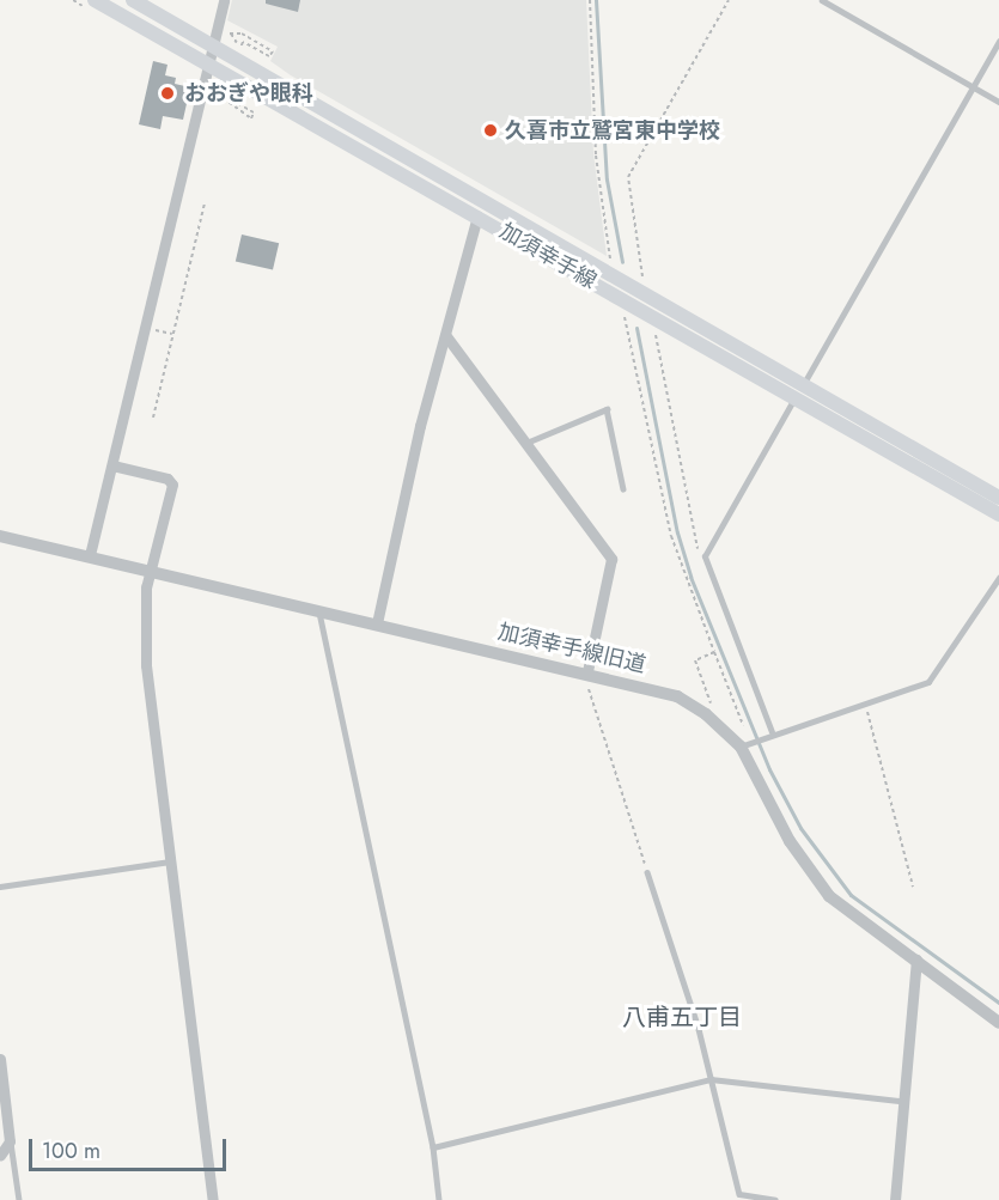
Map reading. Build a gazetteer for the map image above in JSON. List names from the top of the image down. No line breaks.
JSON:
{"streets":{"main road":["加須幸手線"],"street":["加須幸手線旧道"]},"districts":["八甫五丁目"],"places":["おおぎや眼科","久喜市立鷲宮東中学校"],"scale_bar":"100 m"}
